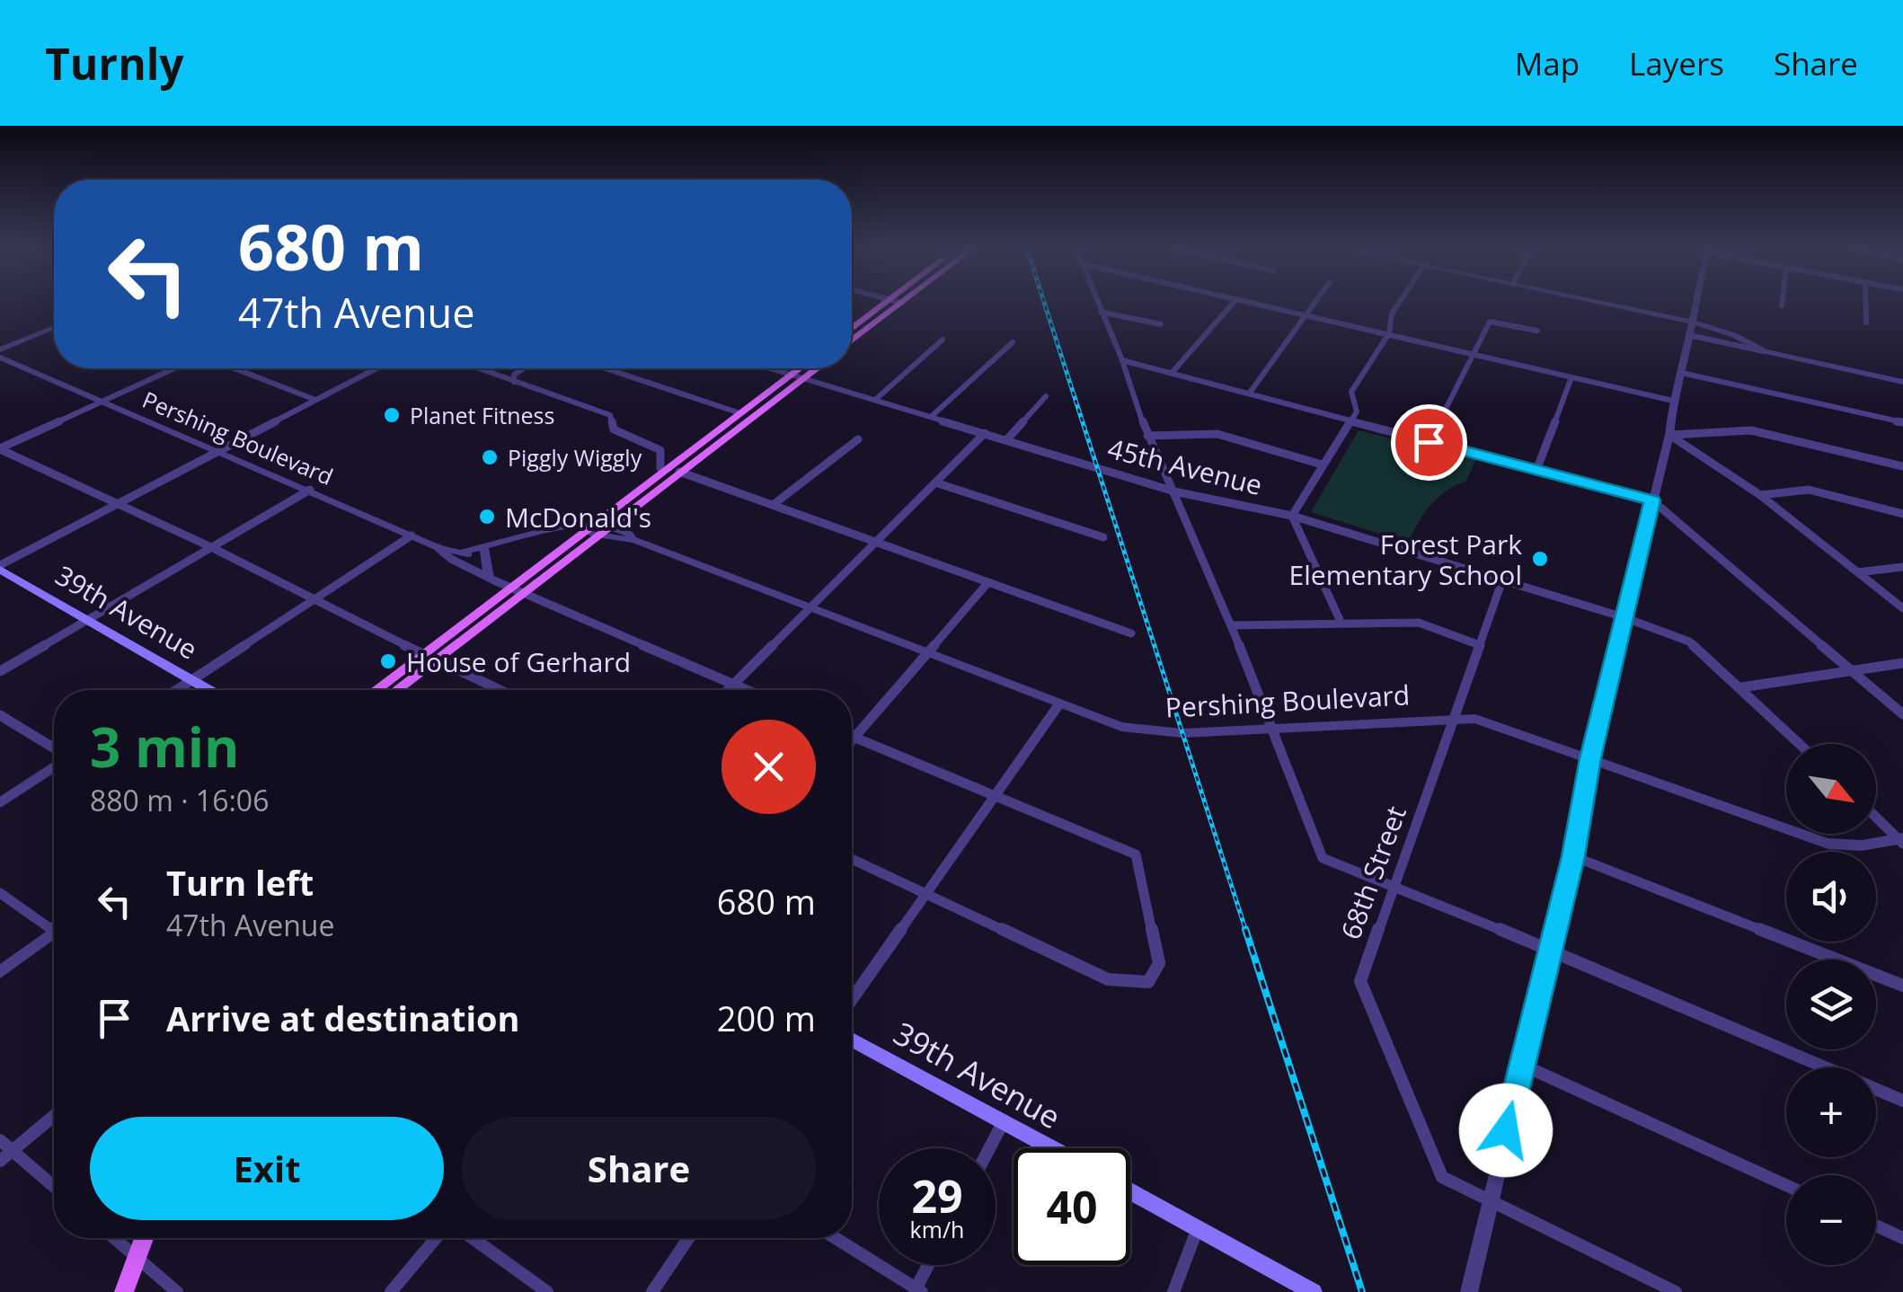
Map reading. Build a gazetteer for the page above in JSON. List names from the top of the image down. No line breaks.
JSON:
{"streets":{"main road":["39th Avenue"],"street":["Pershing Boulevard","45th Avenue","68th Street"]},"crossings":[["Pershing Boulevard","68th Street"],["45th Avenue","68th Street"]],"places":["Planet Fitness","Piggly Wiggly","McDonald's","Forest Park Elementary School","House of Gerhard"],"north":"bottom right","page":{"header":"Turnly","nav":["Map","Layers","Share"],"turn":["680 m","47th Avenue"],"heading":["3 min","880 m · 16:06"],"map_buttons":["+","−"],"list":[{"name":"Turn left","note":"47th Avenue","value":"680 m"},{"name":"Arrive at destination","value":"200 m"}],"buttons":["Exit","Share"],"speed":"29 km/h","limit":"40"}}
